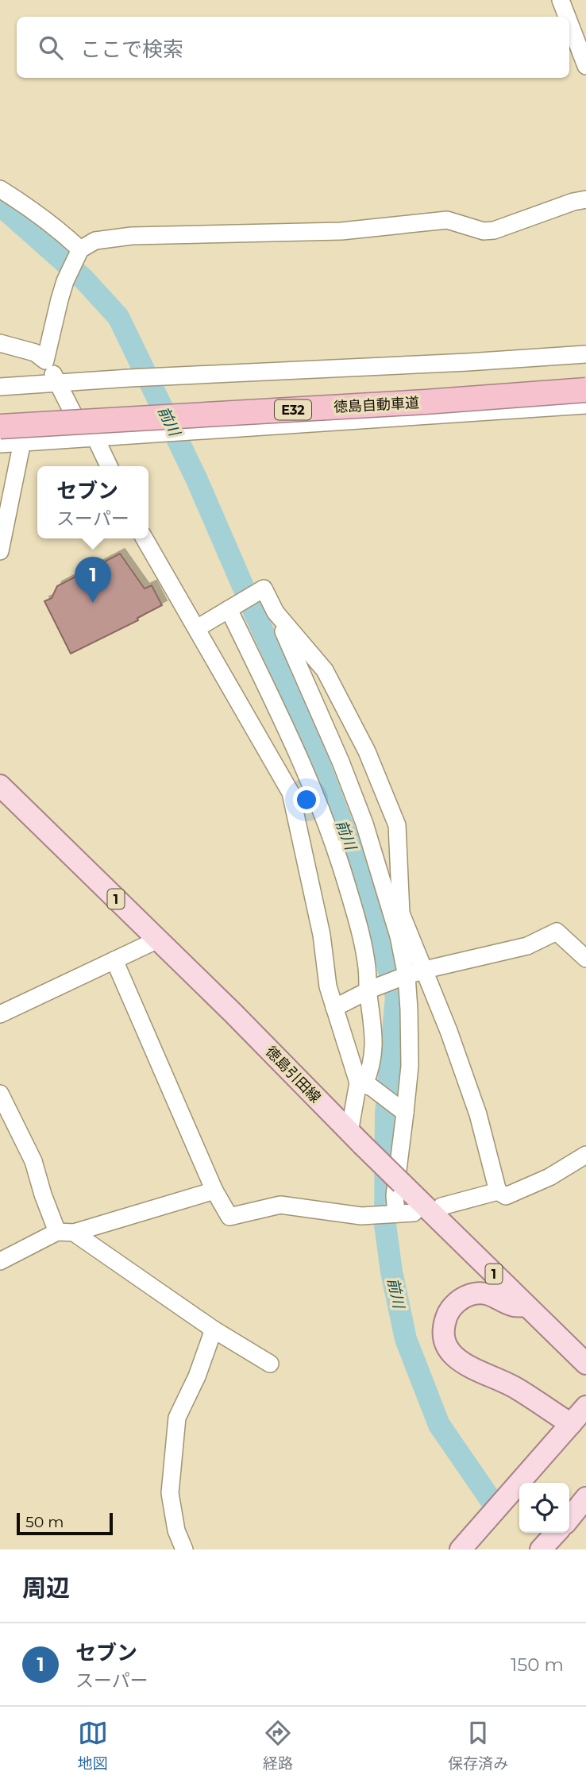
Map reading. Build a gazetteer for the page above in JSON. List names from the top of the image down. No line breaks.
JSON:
{"streets":{"highway":["徳島自動車道","E32"],"main road":["1","徳島引田線"]},"water":["前川"],"scale_bar":"50 m","page":{"search":"ここで検索","popup":["セブン","スーパー"],"pins":"1","scale":"50 m","heading":"周辺","list":[{"mark":"1","name":"セブン","note":"スーパー","value":"150 m"}],"nav":["地図","経路","保存済み"]}}
